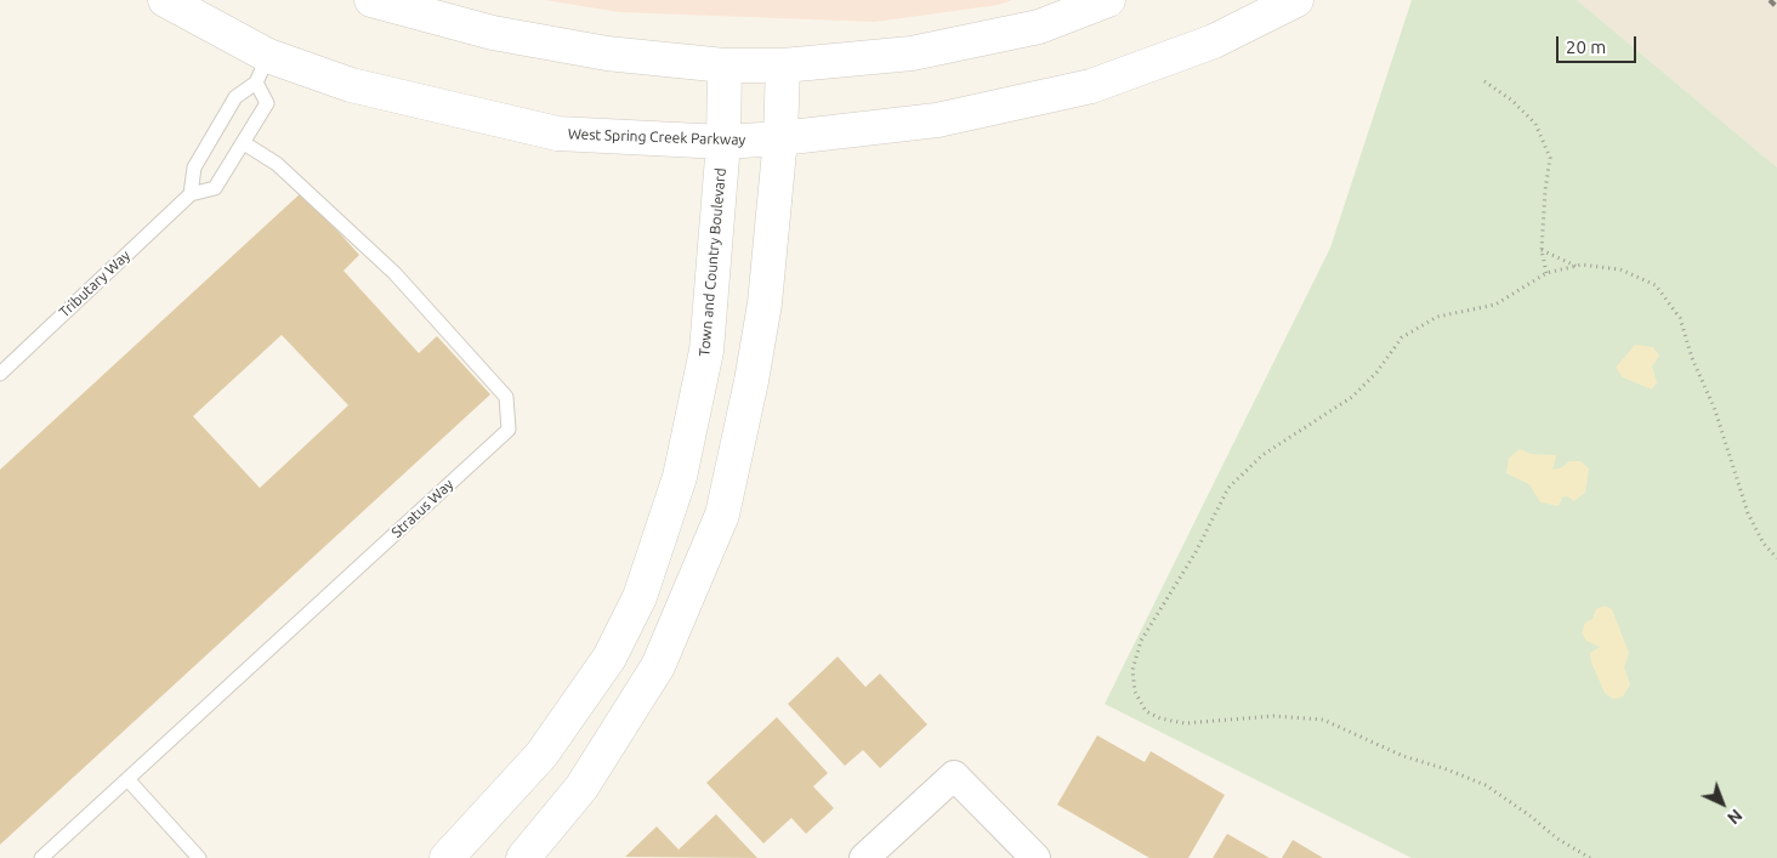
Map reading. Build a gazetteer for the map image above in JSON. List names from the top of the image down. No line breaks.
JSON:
{"streets":{"main road":["West Spring Creek Parkway","Town and Country Boulevard"],"lane":["Tributary Way","Stratus Way"]},"crossings":[["West Spring Creek Parkway","Town and Country Boulevard"],["West Spring Creek Parkway","Tributary Way"],["Tributary Way","Stratus Way"]],"scale_bar":"20 m","north":"bottom right"}
